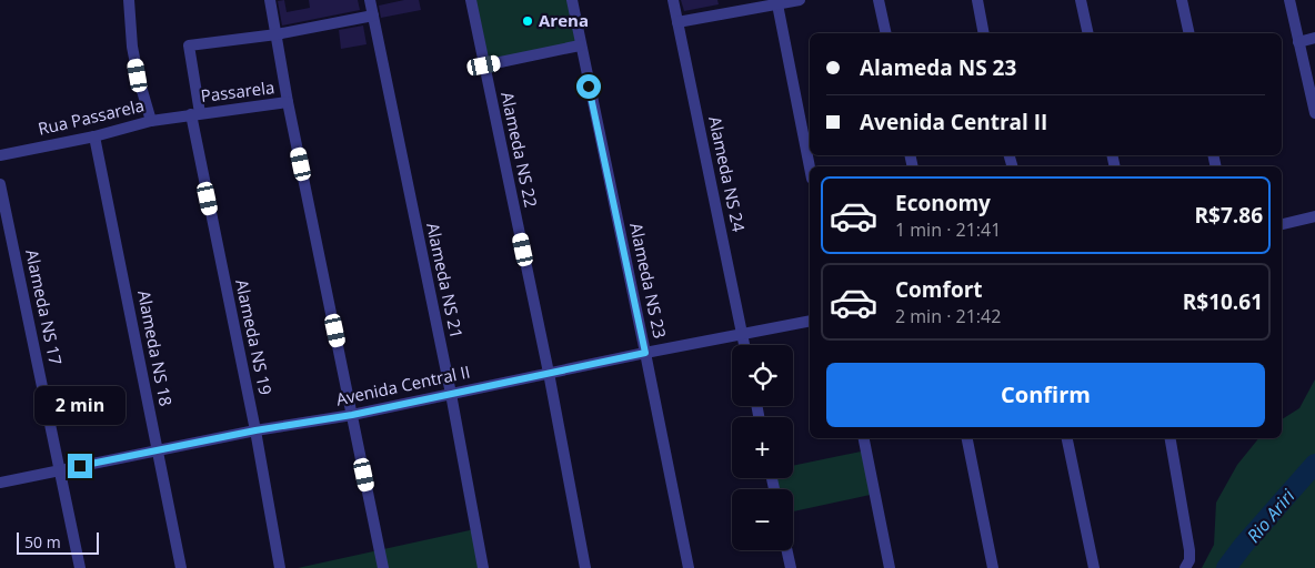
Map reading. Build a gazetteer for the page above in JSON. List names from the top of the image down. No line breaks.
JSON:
{"streets":{"street":["Passarela","Rua Passarela","Alameda NS 22","Alameda NS 24","Alameda NS 21","Alameda NS 23","Alameda NS 17","Alameda NS 19","Alameda NS 18","Avenida Central II"]},"crossings":[["Passarela","Rua Passarela"],["Passarela","Alameda NS 19"],["Rua Passarela","Alameda NS 19"],["Rua Passarela","Alameda NS 18"],["Alameda NS 22","Avenida Central II"],["Alameda NS 24","Avenida Central II"],["Alameda NS 21","Avenida Central II"],["Alameda NS 23","Avenida Central II"],["Alameda NS 17","Avenida Central II"],["Alameda NS 19","Avenida Central II"],["Alameda NS 18","Avenida Central II"]],"water":["Rio Ariri"],"places":["Arena"],"scale_bar":"50 m","page":{"banner":["Alameda NS 23","Avenida Central II"],"list":[{"name":"Economy","note":"1 min · 21:41","value":"R$7.86"},{"name":"Comfort","note":"2 min · 21:42","value":"R$10.61"}],"map_buttons":["+","−"],"buttons":"Confirm","bubble":"2 min","scale":"50 m"}}
